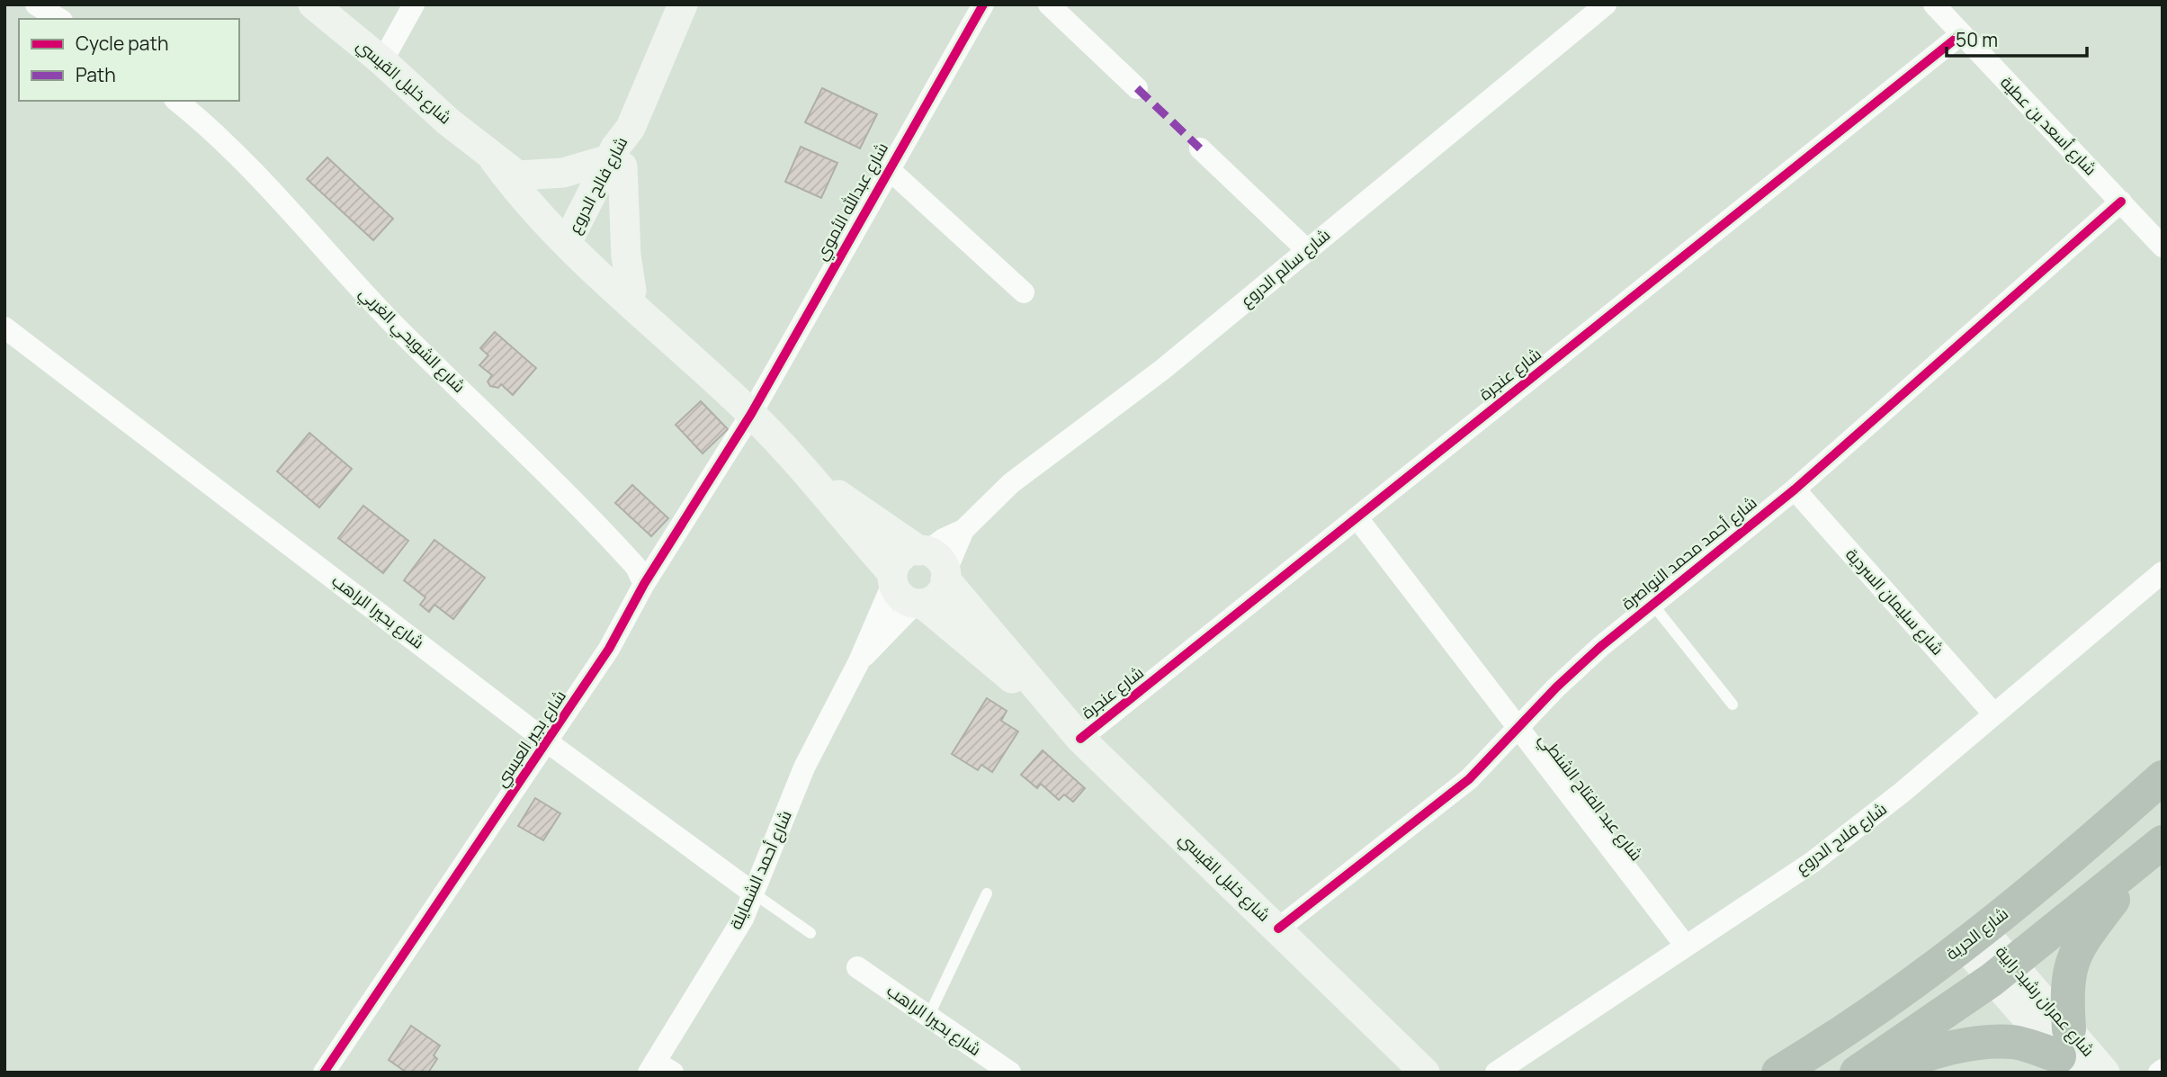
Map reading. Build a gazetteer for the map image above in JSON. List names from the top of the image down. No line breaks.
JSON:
{"streets":{"highway":["شارع الحرية"],"street":["شارع خليل القيسي","شارع أسعد بن عطية","شارع فالح الدروع","شارع عبدالله الأموي","شارع سالم الدروع","شارع الشويحي الغربي","شارع عنجرة","شارع أحمد محمد النواصرة","شارع سليمان السردية","شارع بحيرا الراهب","شارع بجير العبسي","شارع عبد الفتاح الشنطي","شارع فلاح الدروع","شارع أحمد الشمايلة","شارع عمران رشيد رابية"]},"crossings":[["شارع خليل القيسي","شارع فالح الدروع"],["شارع خليل القيسي","شارع عبدالله الأموي"],["شارع خليل القيسي","شارع سالم الدروع"],["شارع خليل القيسي","شارع عنجرة"],["شارع خليل القيسي","شارع أحمد محمد النواصرة"],["شارع خليل القيسي","شارع بجير العبسي"],["شارع خليل القيسي","شارع أحمد الشمايلة"],["شارع أسعد بن عطية","شارع عنجرة"],["شارع أسعد بن عطية","شارع أحمد محمد النواصرة"],["شارع عبدالله الأموي","شارع بجير العبسي"],["شارع سالم الدروع","شارع أحمد الشمايلة"],["شارع الشويحي الغربي","شارع بجير العبسي"],["شارع عنجرة","شارع عبد الفتاح الشنطي"],["شارع أحمد محمد النواصرة","شارع سليمان السردية"],["شارع أحمد محمد النواصرة","شارع عبد الفتاح الشنطي"],["شارع سليمان السردية","شارع فلاح الدروع"],["شارع بحيرا الراهب","شارع بجير العبسي"],["شارع بحيرا الراهب","شارع أحمد الشمايلة"],["شارع عبد الفتاح الشنطي","شارع فلاح الدروع"],["شارع الحرية","شارع عمران رشيد رابية"]],"legend":["Cycle path","Path"],"scale_bar":"50 m"}
